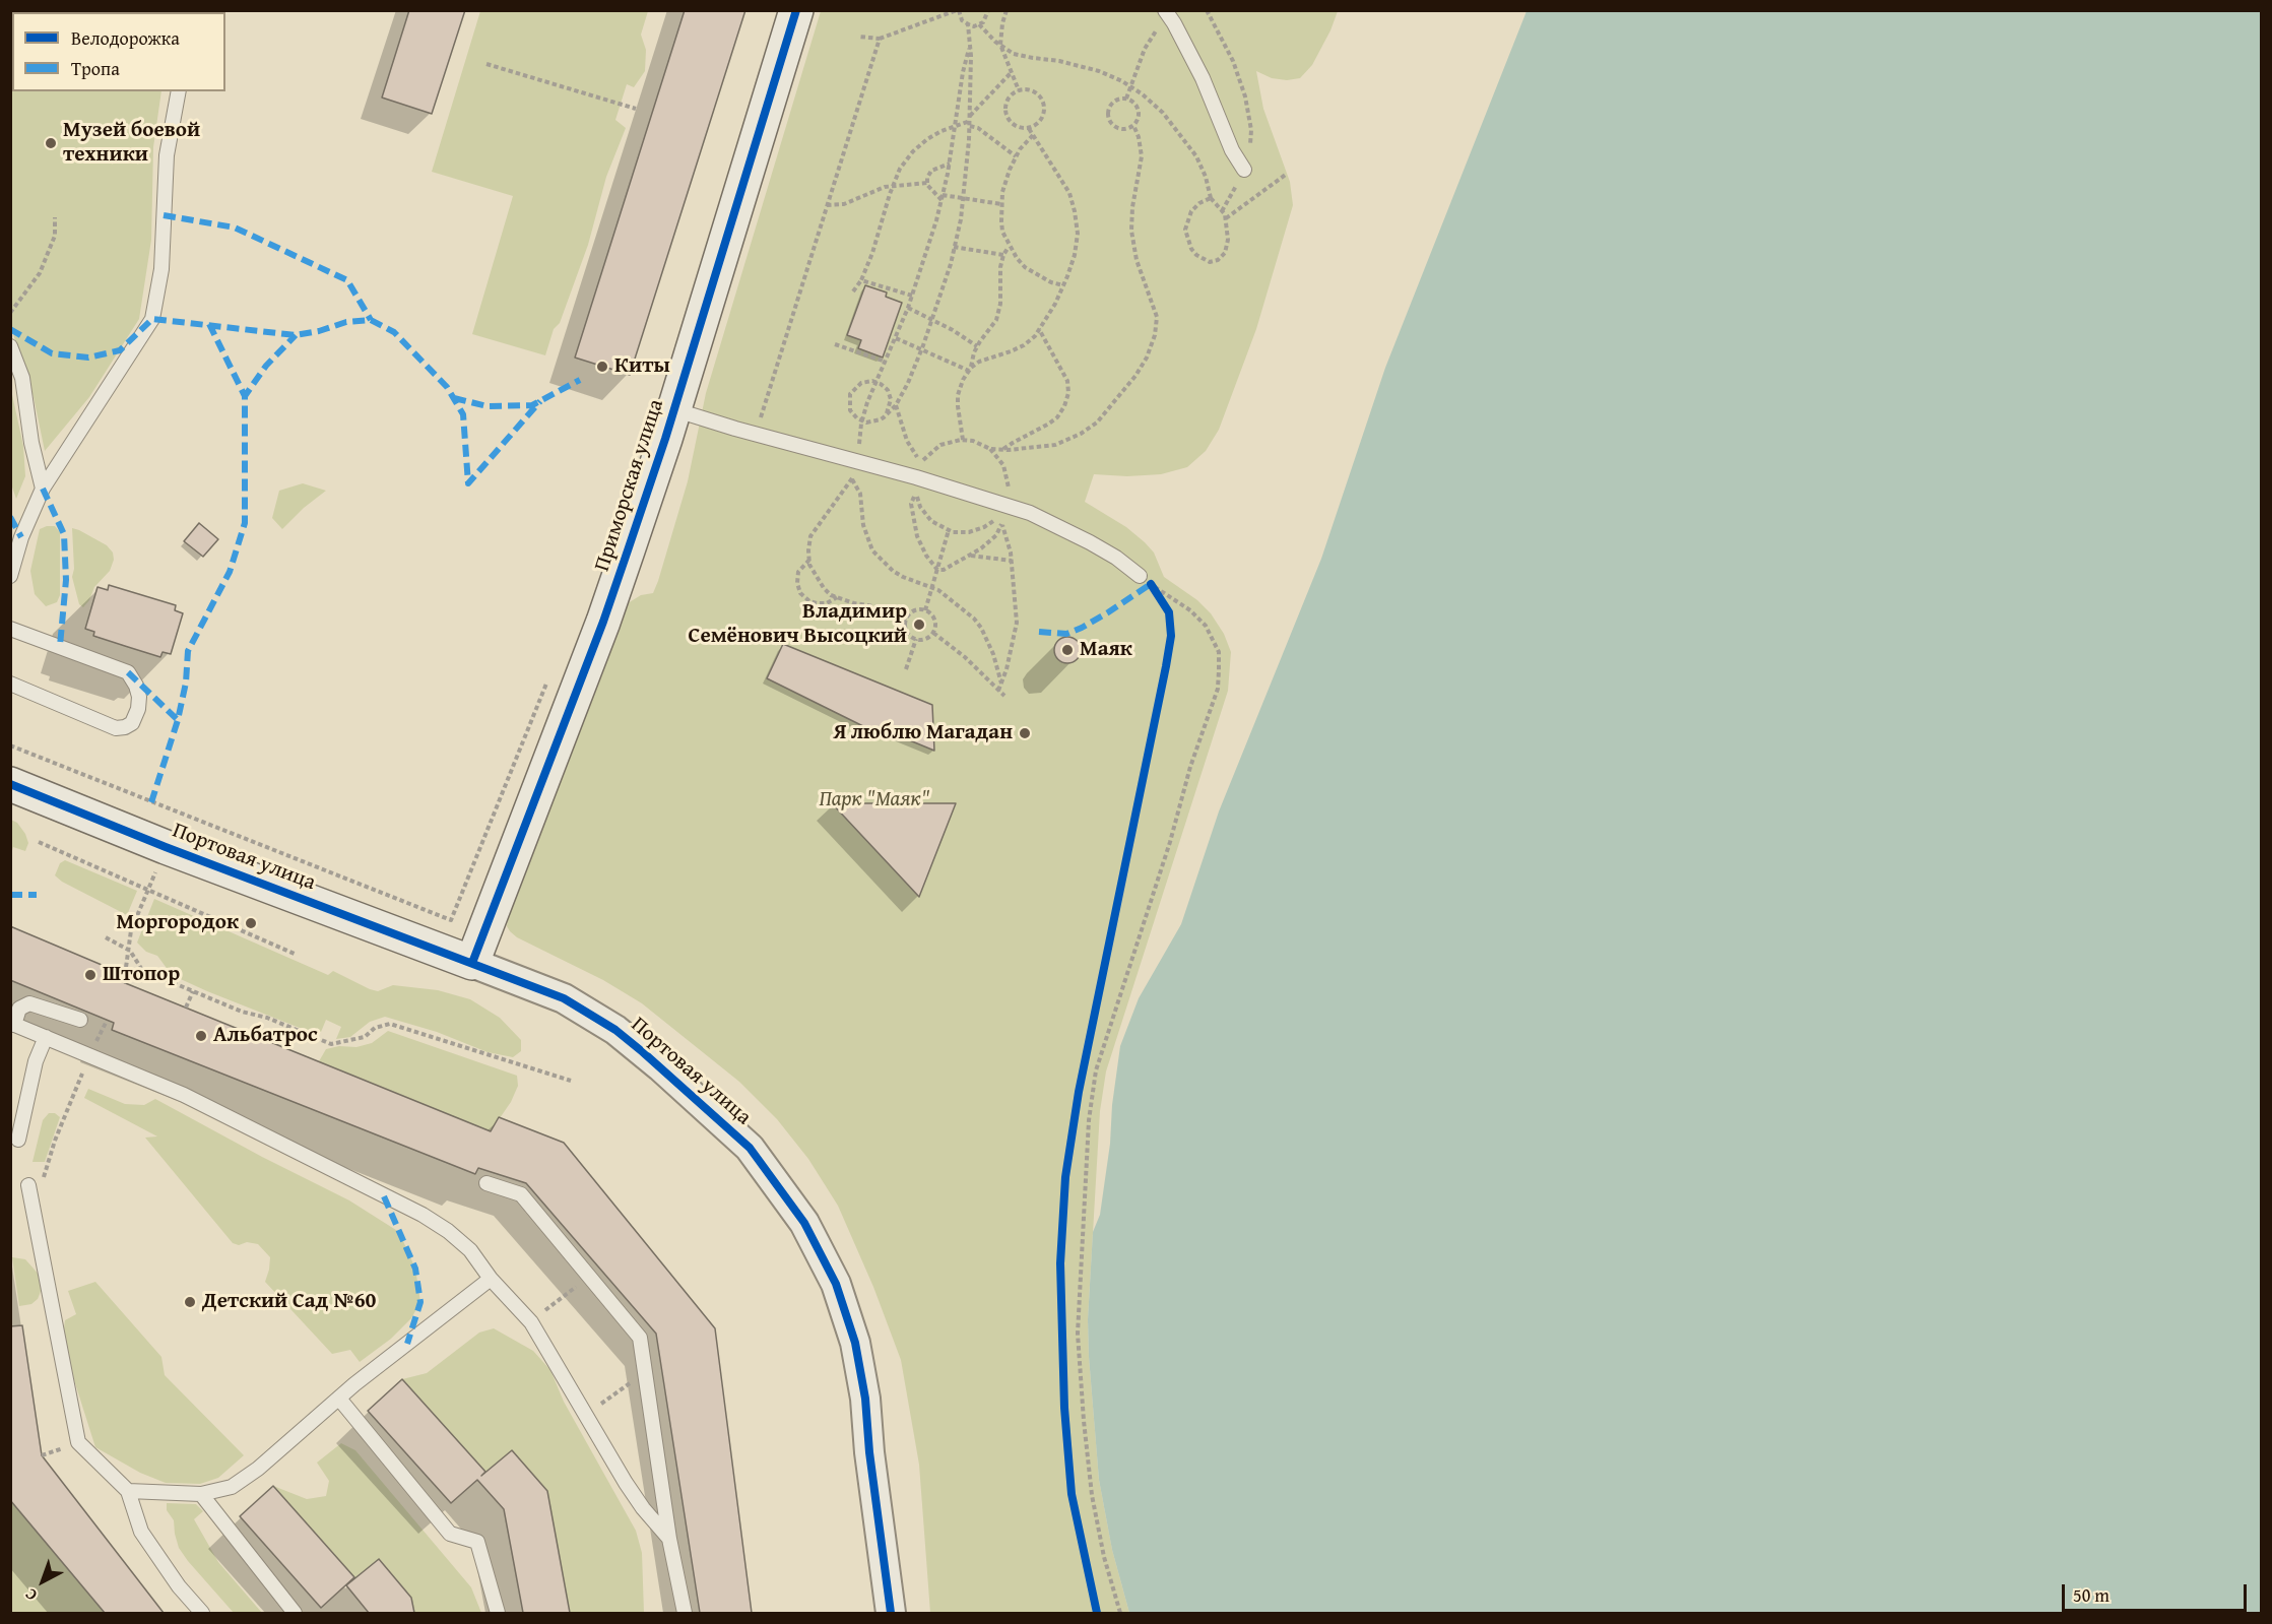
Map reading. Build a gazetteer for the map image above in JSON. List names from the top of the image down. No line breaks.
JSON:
{"streets":{"street":["Приморская улица","Портовая улица"]},"crossings":[["Приморская улица","Портовая улица"]],"parks":["Парк \"Маяк\""],"places":["Музей боевой техники","Киты","Владимир Семёнович Высоцкий","Маяк","Я люблю Магадан","Моргородок","Штопор","Альбатрос","Детский Сад №60"],"legend":["Велодорожка","Тропа"],"scale_bar":"50 m","north":"bottom left"}
